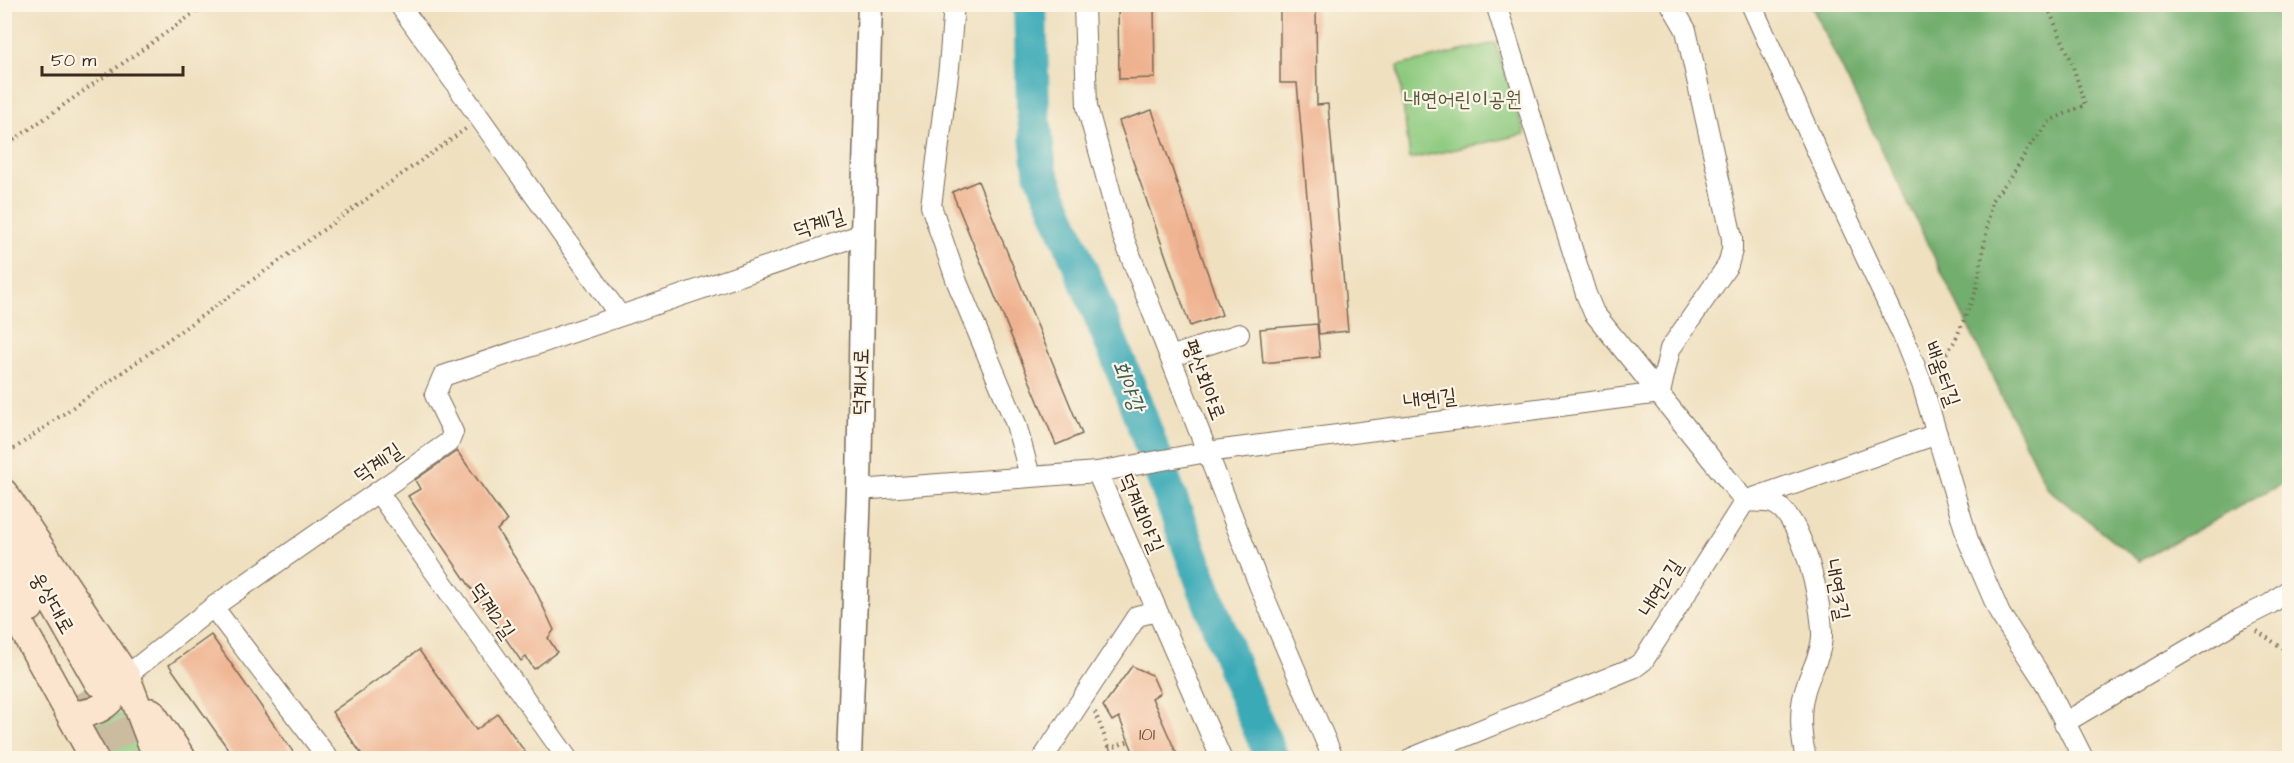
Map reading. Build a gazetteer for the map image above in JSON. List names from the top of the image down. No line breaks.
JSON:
{"streets":{"main road":["웅상대로"],"street":["덕계1길","배움터길","평산회야로","덕계서로","내연1길","덕계회야길","내연2길","내연3길","덕계2길"]},"crossings":[["덕계1길","덕계서로"],["덕계1길","덕계2길"],["평산회야로","내연1길"],["덕계서로","덕계회야길"],["내연1길","덕계회야길"],["내연2길","내연3길"]],"water":["회야강"],"parks":["내연어린이공원"],"house_numbers":["101"],"scale_bar":"50 m"}
